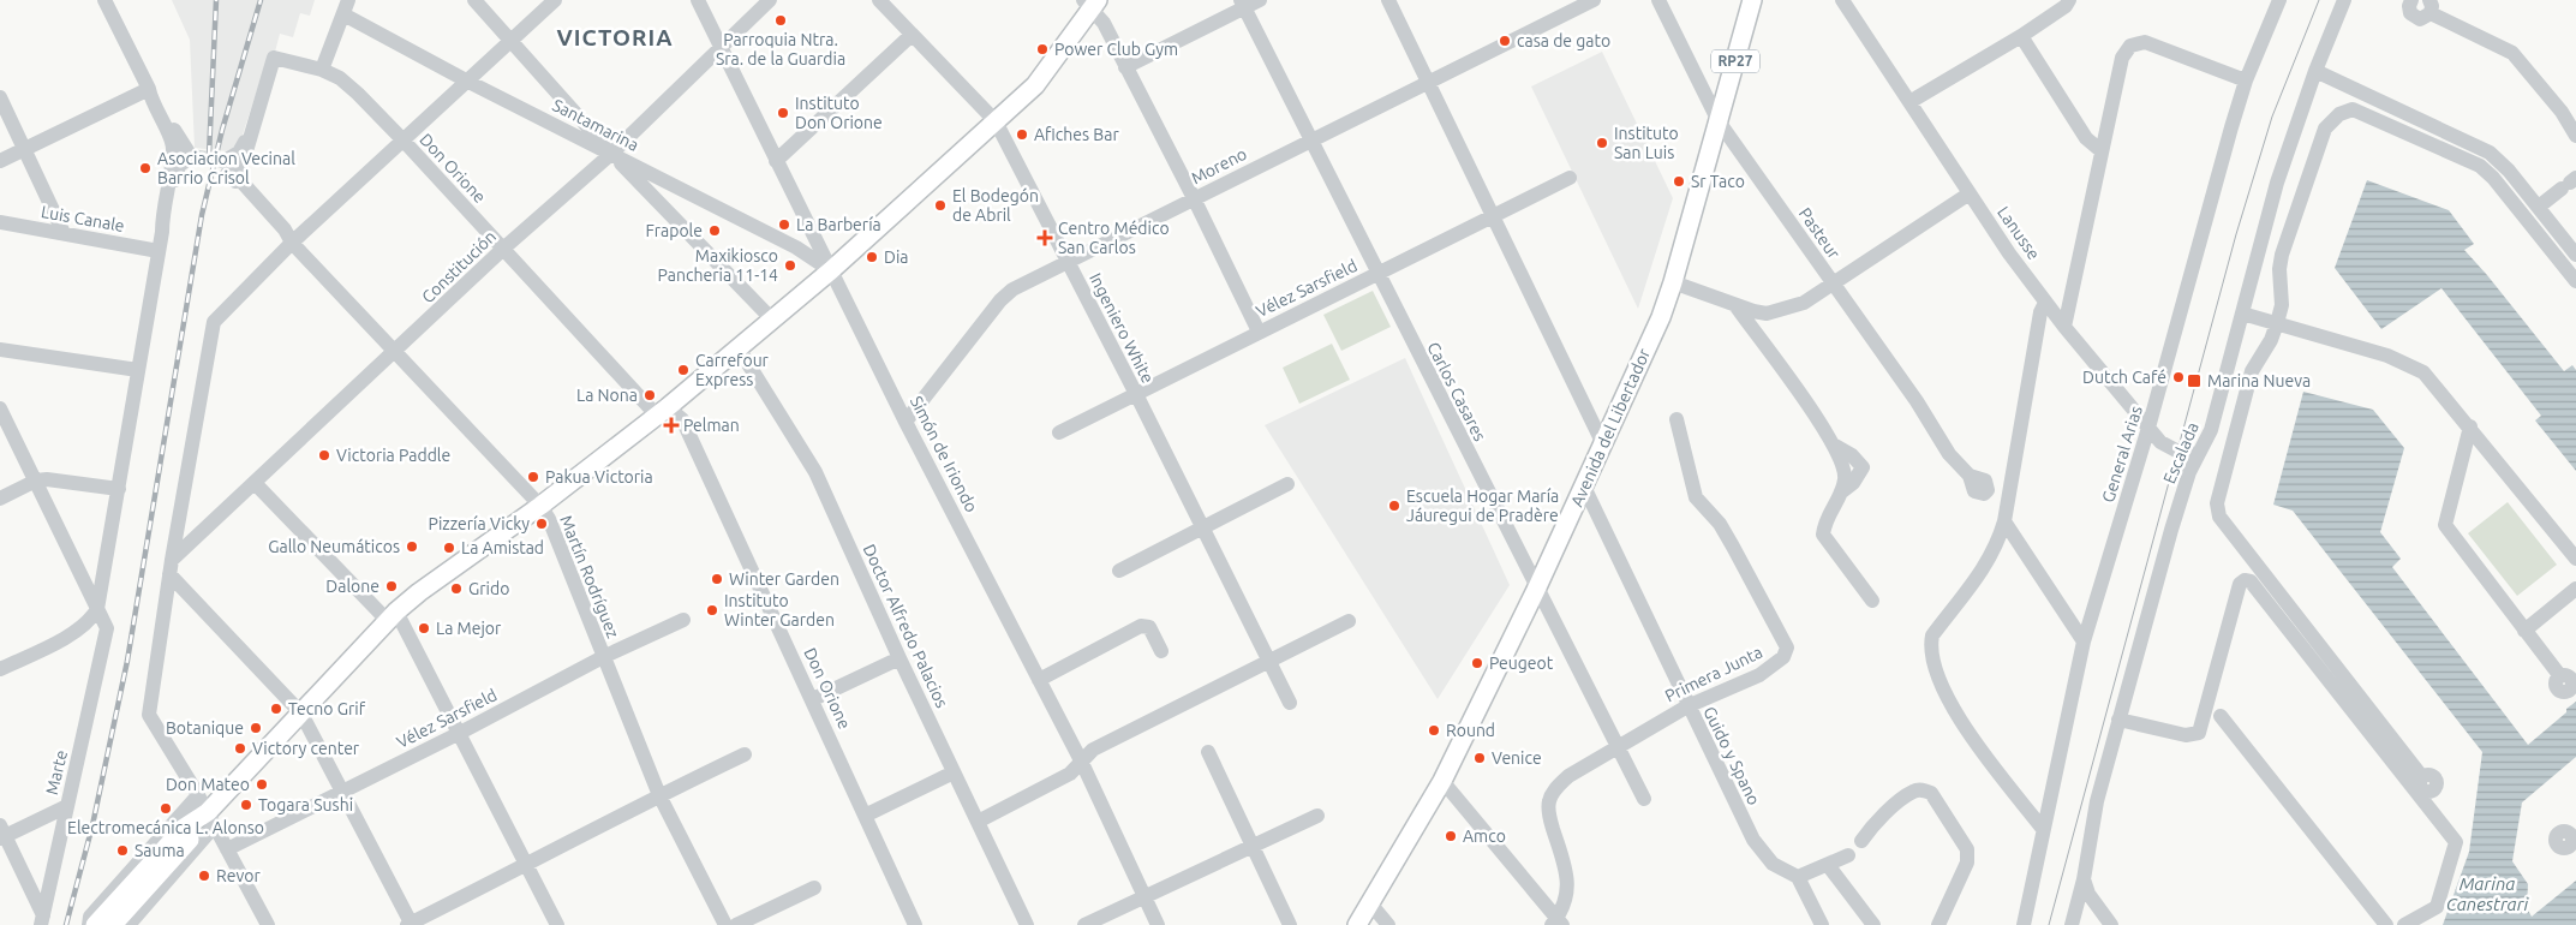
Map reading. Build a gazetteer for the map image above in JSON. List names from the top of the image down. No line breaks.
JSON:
{"streets":{"main road":["RP27","Avenida del Libertador"],"street":["Santamarina","Moreno","Don Orione","Luis Canale","Pasteur","Lanusse","Constitución","Vélez Sarsfield","Ingeniero White","Carlos Casares","Escalada","Simón de Iriondo","General Arias","Martín Rodríguez","Doctor Alfredo Palacios","Primera Junta","Guido y Spano","Marte"]},"crossings":[["Santamarina","Constitución"],["Santamarina","Simón de Iriondo"],["Moreno","Ingeniero White"],["Moreno","Carlos Casares"],["Moreno","Simón de Iriondo"],["Don Orione","Constitución"],["Pasteur","Avenida del Libertador"],["Lanusse","Escalada"],["Lanusse","General Arias"],["Constitución","Simón de Iriondo"],["Constitución","Martín Rodríguez"],["Vélez Sarsfield","Ingeniero White"],["Vélez Sarsfield","Carlos Casares"],["Vélez Sarsfield","Martín Rodríguez"],["Carlos Casares","Avenida del Libertador"],["Carlos Casares","Primera Junta"],["Avenida del Libertador","Guido y Spano"],["Primera Junta","Guido y Spano"]],"districts":["VICTORIA"],"water":["Marina Canestrari"],"places":{"other":["Parroquia Ntra. Sra. de la Guardia","casa de gato","Power Club Gym","Instituto Don Orione","Afiches Bar","Instituto San Luis","Asociacion Vecinal Barrio Crisol","Sr Taco","El Bodegón de Abril","La Barbería","Frapole","Dia","Maxikiosco Pancheria 11-14","Carrefour Express","Dutch Café","La Nona","Victoria Paddle","Pakua Victoria","Escuela Hogar María Jáuregui de Pradère","Pizzería Vicky","Gallo Neumáticos","La Amistad","Winter Garden","Dalone","Grido","Instituto Winter Garden","La Mejor","Peugeot","Tecno Grif","Botanique","Round","Victory center","Venice","Don Mateo","Togara Sushi","Electromecánica L. Alonso","Amco","Sauma","Revor"],"health":["Centro Médico San Carlos","Pelman"],"transit":["Marina Nueva"]}}
